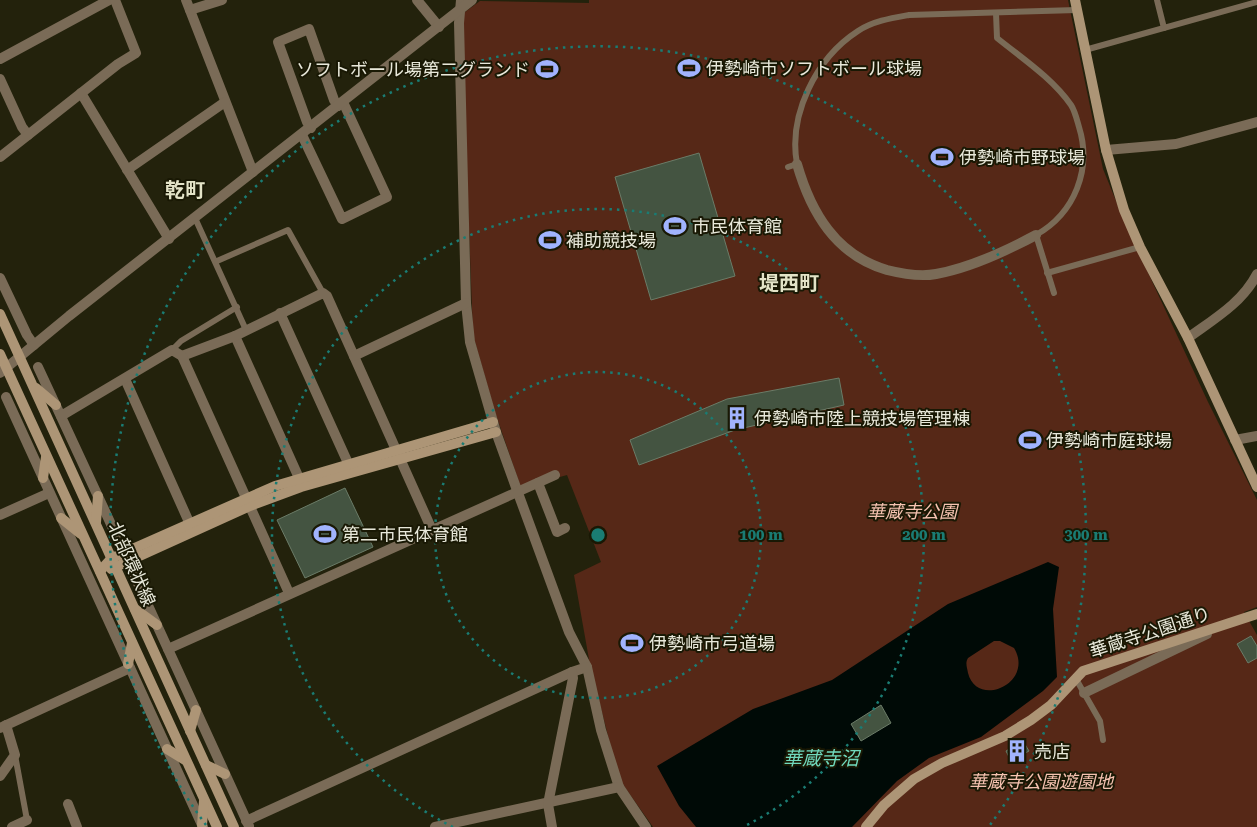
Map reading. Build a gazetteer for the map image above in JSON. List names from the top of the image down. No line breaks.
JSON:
{"streets":{"street":["北部環状線","華蔵寺公園通り"]},"districts":["乾町","堤西町"],"water":["華蔵寺沼"],"parks":["華蔵寺公園","華蔵寺公園遊園地"],"places":{"sports":["伊勢崎市ソフトボール球場","ソフトボール場第二グランド","伊勢崎市野球場","市民体育館","補助競技場","伊勢崎市庭球場","第二市民体育館","伊勢崎市弓道場"],"building":["伊勢崎市陸上競技場管理棟","売店"]},"rings":["100 m","200 m","300 m"]}
